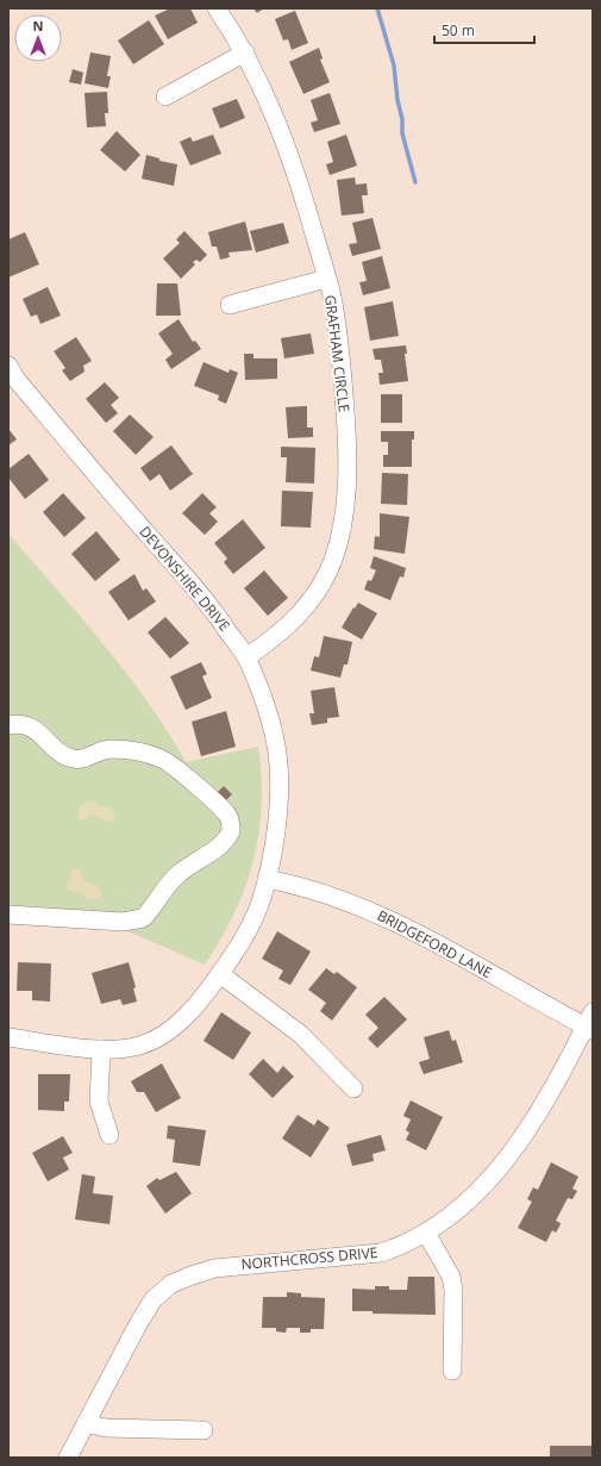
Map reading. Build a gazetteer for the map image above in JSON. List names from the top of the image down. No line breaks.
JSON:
{"streets":{"street":["GRAFHAM CIRCLE","DEVONSHIRE DRIVE","BRIDGEFORD LANE","NORTHCROSS DRIVE"]},"crossings":[["GRAFHAM CIRCLE","DEVONSHIRE DRIVE"],["DEVONSHIRE DRIVE","BRIDGEFORD LANE"],["BRIDGEFORD LANE","NORTHCROSS DRIVE"]],"scale_bar":"50 m","north":"top"}
